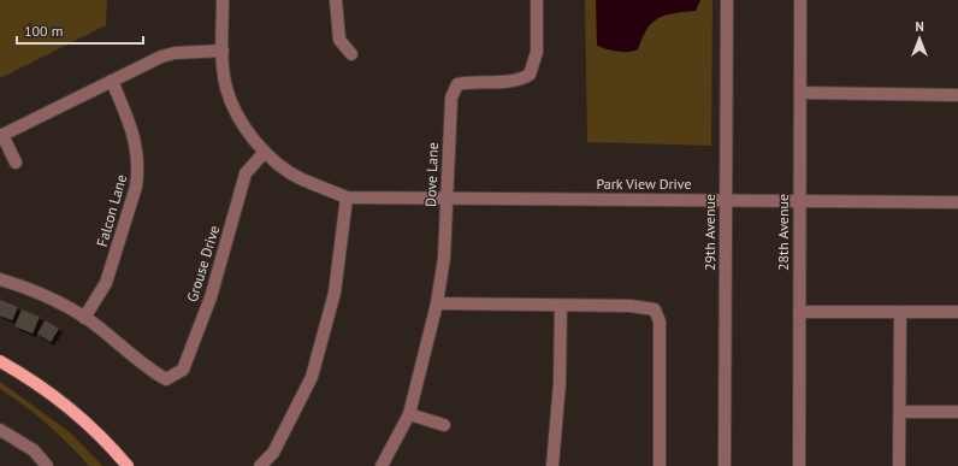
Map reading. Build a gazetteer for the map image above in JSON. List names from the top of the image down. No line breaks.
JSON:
{"streets":{"street":["Dove Lane","Park View Drive","Falcon Lane","29th Avenue","28th Avenue","Grouse Drive"]},"crossings":[["Dove Lane","Park View Drive"],["Park View Drive","29th Avenue"],["Park View Drive","28th Avenue"],["Falcon Lane","Grouse Drive"]],"scale_bar":"100 m","north":"top"}
